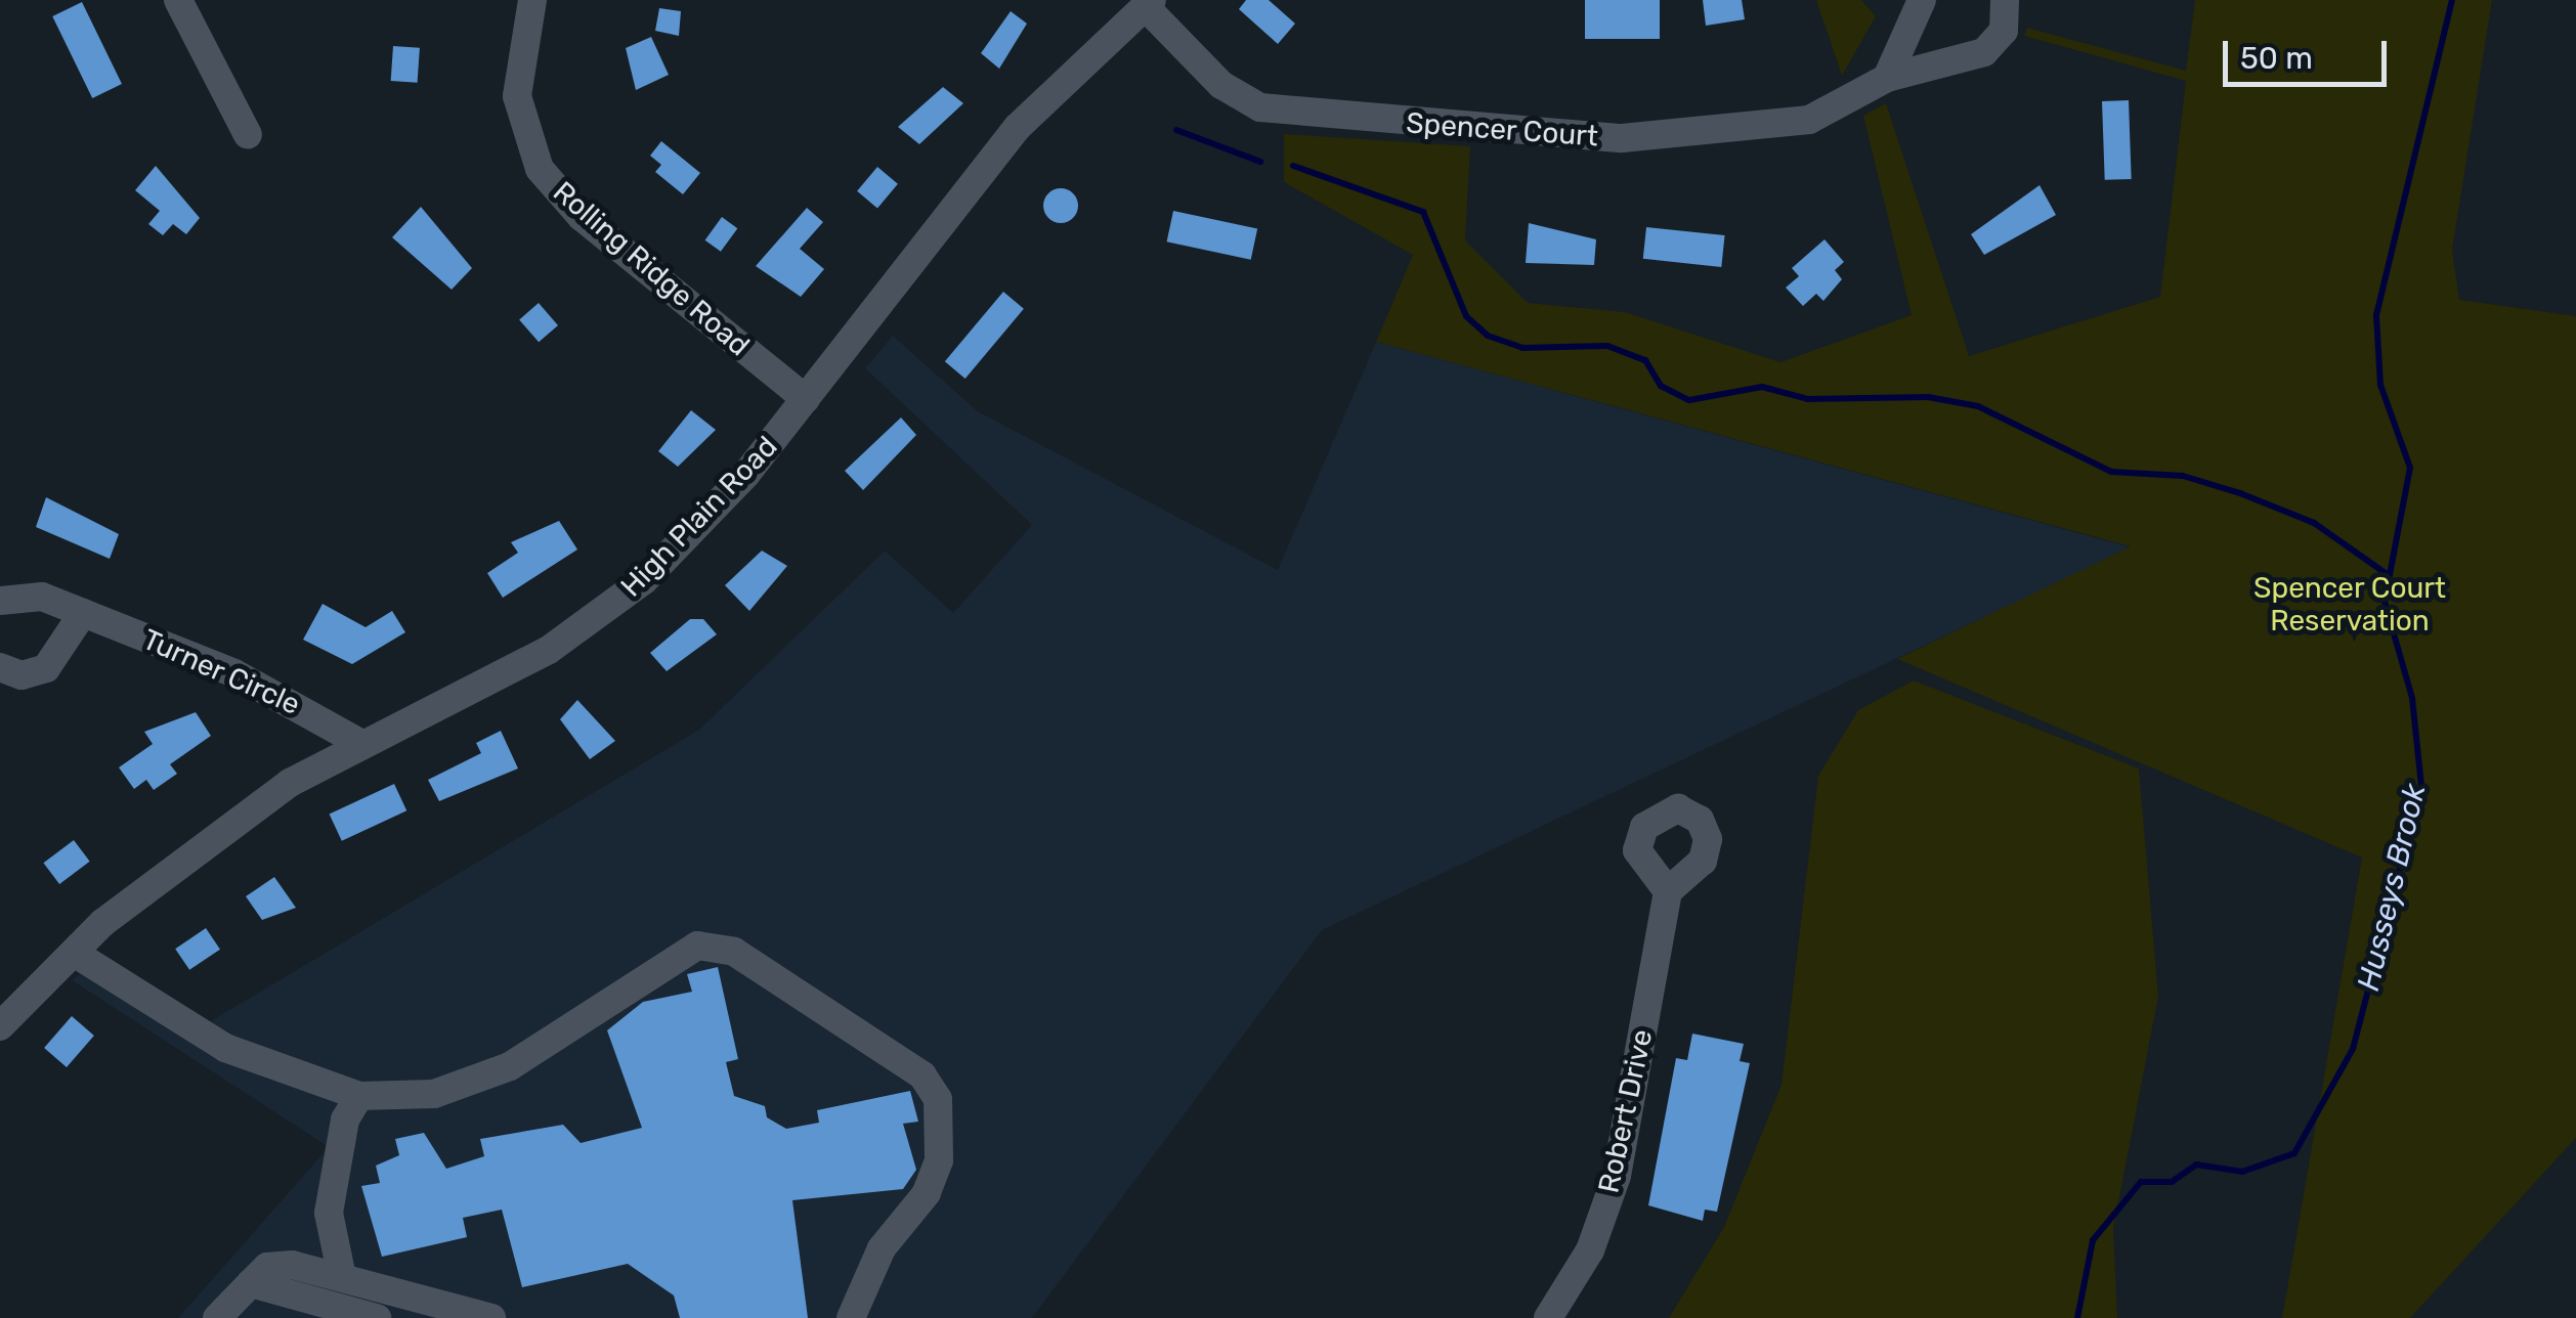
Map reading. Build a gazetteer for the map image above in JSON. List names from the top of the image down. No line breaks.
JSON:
{"streets":{"street":["Spencer Court","Rolling Ridge Road","High Plain Road","Turner Circle","Robert Drive"]},"crossings":[["Spencer Court","High Plain Road"],["Rolling Ridge Road","High Plain Road"],["High Plain Road","Turner Circle"]],"water":["Husseys Brook"],"parks":["Spencer Court Reservation"],"scale_bar":"50 m"}
